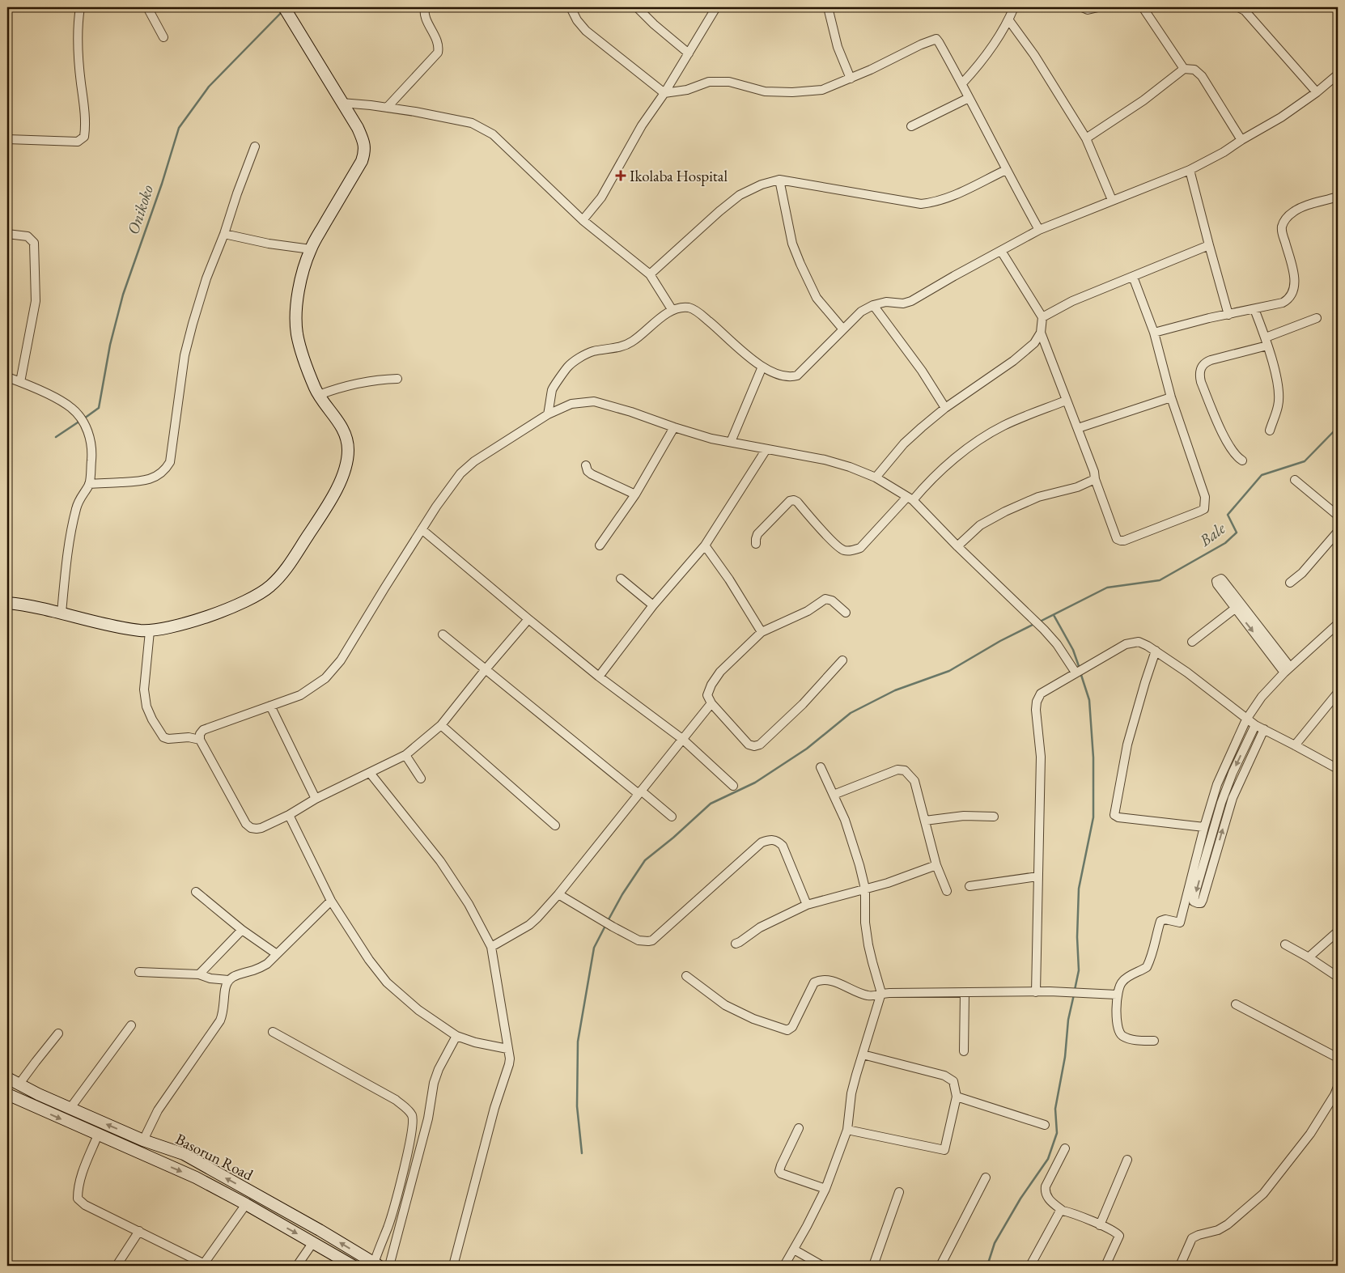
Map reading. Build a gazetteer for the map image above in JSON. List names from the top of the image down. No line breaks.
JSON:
{"streets":{"main road":["Basorun Road"]},"water":["Onikoko","Bale"],"places":{"health":["Ikolaba Hospital"]}}
